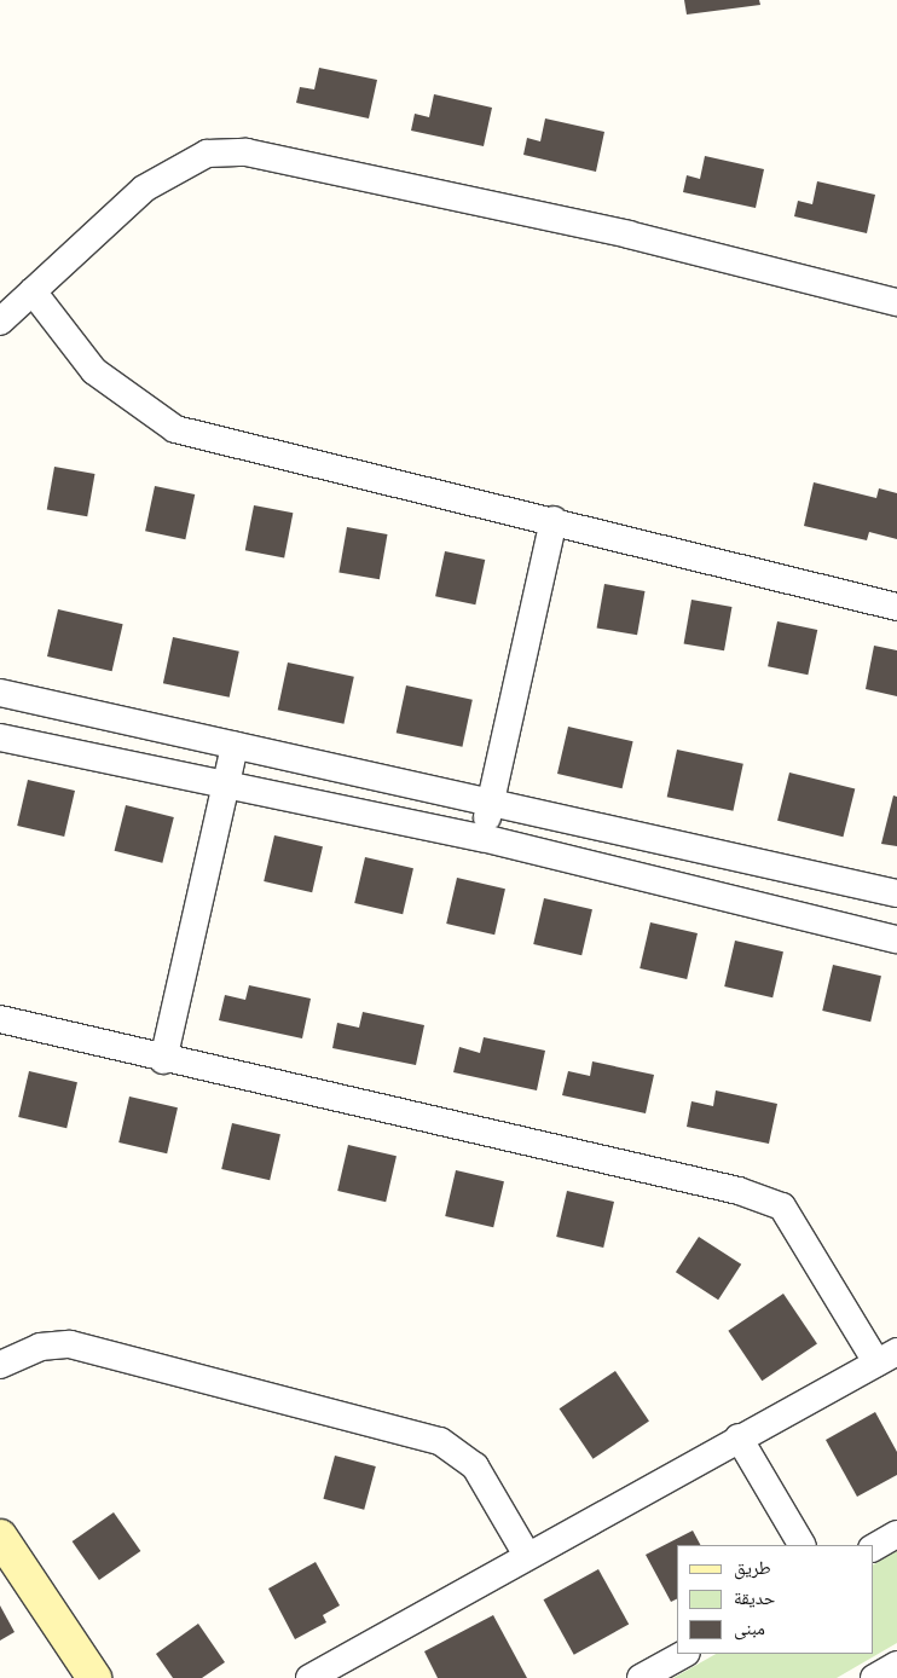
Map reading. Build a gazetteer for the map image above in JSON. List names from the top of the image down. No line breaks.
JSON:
{"legend":["طريق","حديقة","مبنى"]}
